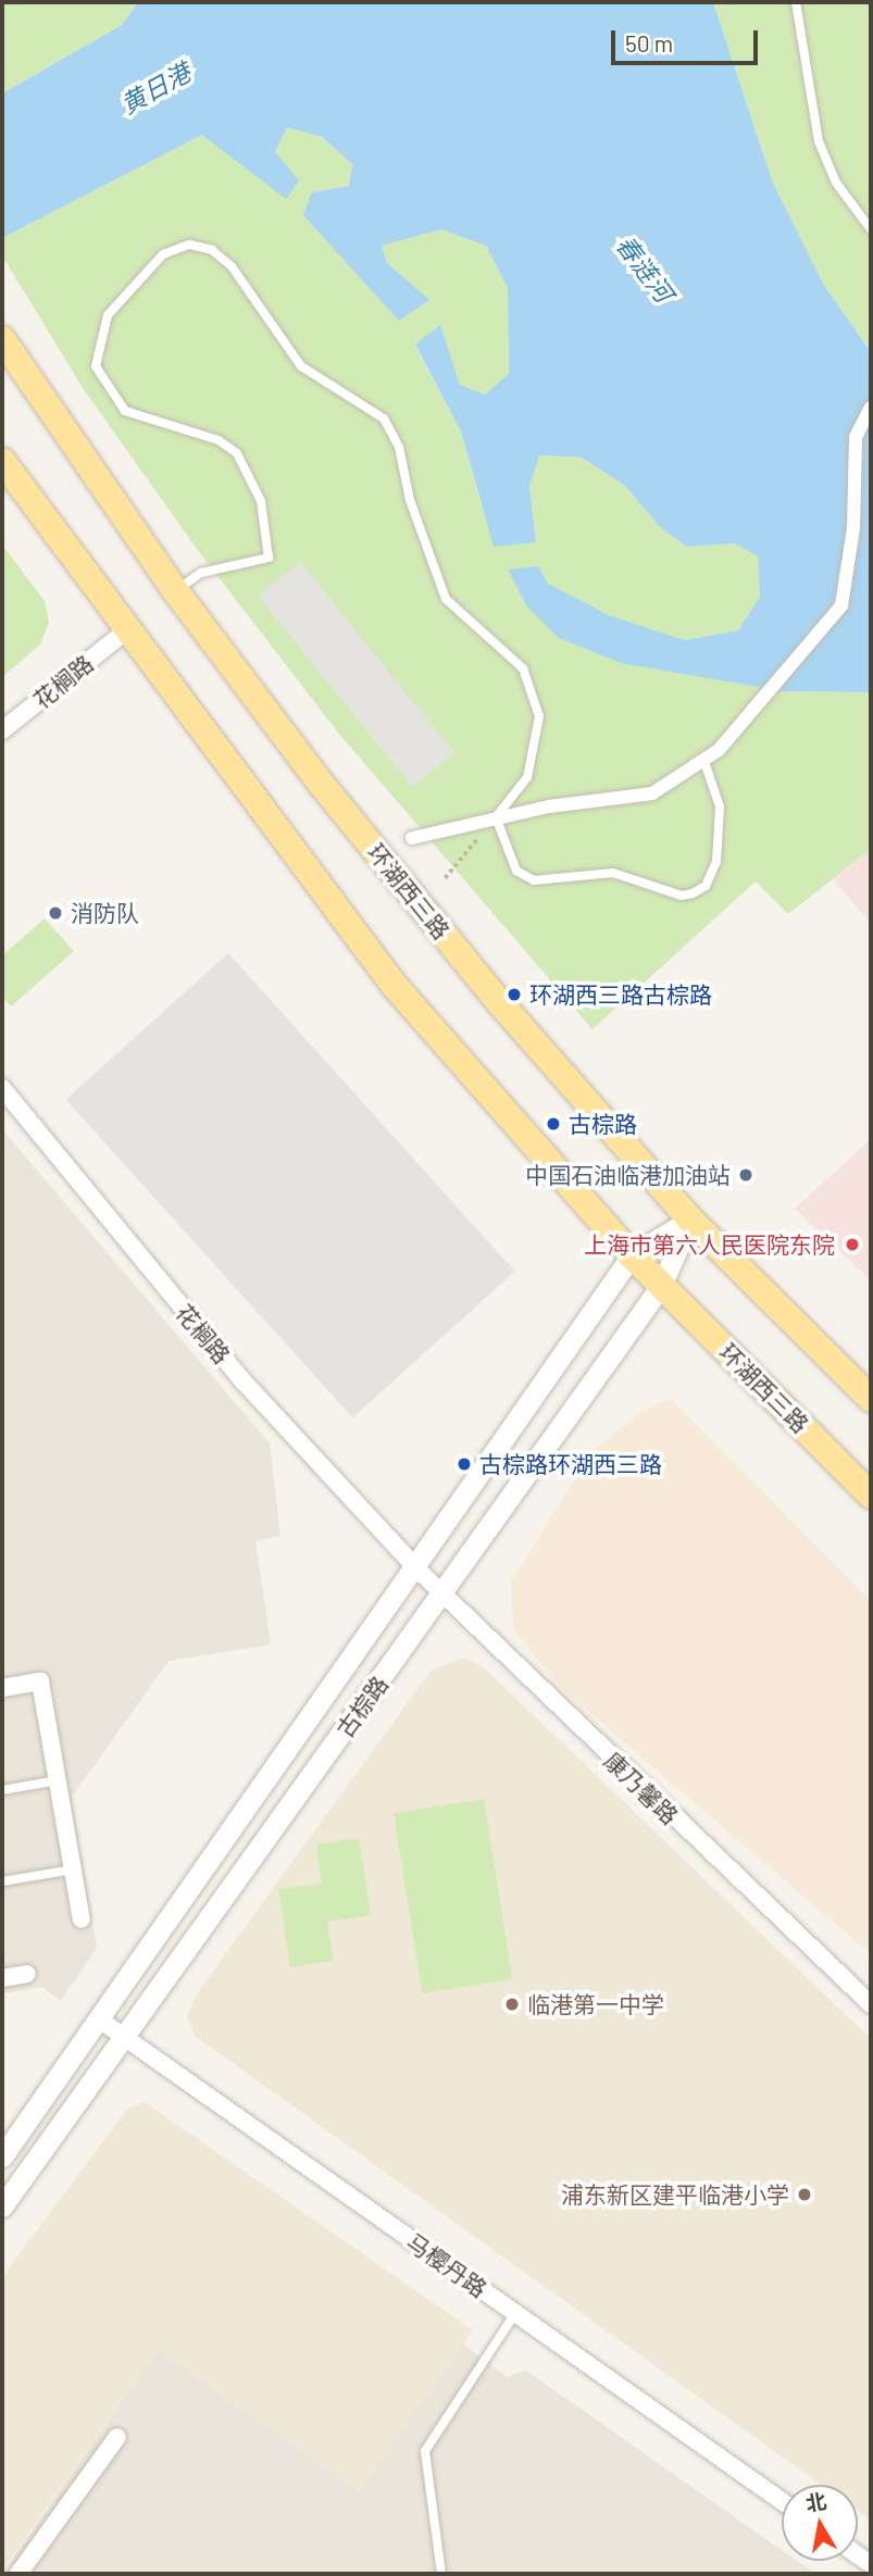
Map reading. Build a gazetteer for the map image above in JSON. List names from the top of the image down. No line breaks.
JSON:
{"streets":{"main road":["环湖西三路"],"street":["花榈路","古棕路","康乃馨路","马樱丹路"]},"crossings":[["花榈路","环湖西三路"],["花榈路","古棕路"],["花榈路","康乃馨路"],["环湖西三路","古棕路"],["古棕路","康乃馨路"],["古棕路","马樱丹路"]],"water":["黄日港","春涟河"],"places":["消防队","环湖西三路古棕路","古棕路","中国石油临港加油站","上海市第六人民医院东院","古棕路环湖西三路","临港第一中学","浦东新区建平临港小学"],"scale_bar":"50 m","north":"top"}
